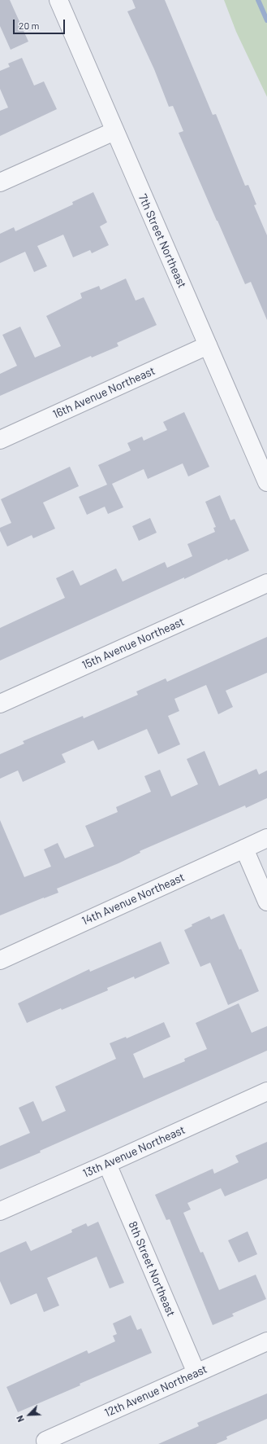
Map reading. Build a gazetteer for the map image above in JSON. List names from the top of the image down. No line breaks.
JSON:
{"streets":{"street":["7th Street Northeast","16th Avenue Northeast","15th Avenue Northeast","14th Avenue Northeast","13th Avenue Northeast","8th Street Northeast","12th Avenue Northeast"]},"crossings":[["7th Street Northeast","16th Avenue Northeast"],["13th Avenue Northeast","8th Street Northeast"],["8th Street Northeast","12th Avenue Northeast"]],"scale_bar":"20 m","north":"bottom left"}
